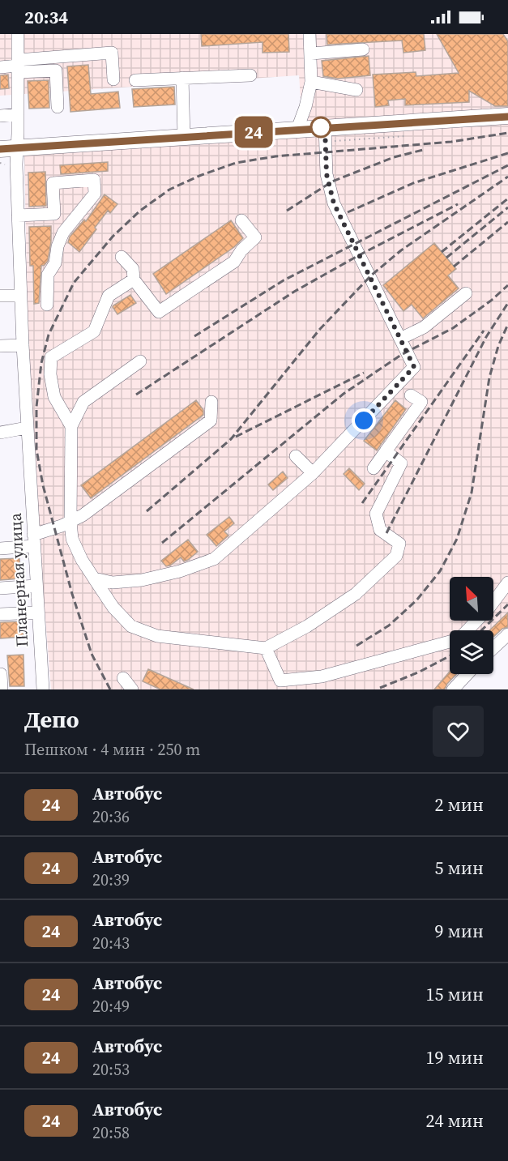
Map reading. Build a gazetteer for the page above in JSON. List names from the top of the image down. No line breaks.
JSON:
{"streets":{"street":["Планерная улица"]},"lines":["bus line 24"],"north":"top left","page":{"status":"20:34","on_map":"24","heading":["Депо","Пешком · 4 мин · 250 m"],"list":[{"mark":"24","name":"Автобус","note":"20:36","value":"2 мин"},{"mark":"24","name":"Автобус","note":"20:39","value":"5 мин"},{"mark":"24","name":"Автобус","note":"20:43","value":"9 мин"},{"mark":"24","name":"Автобус","note":"20:49","value":"15 мин"},{"mark":"24","name":"Автобус","note":"20:53","value":"19 мин"},{"mark":"24","name":"Автобус","note":"20:58","value":"24 мин"}]}}
